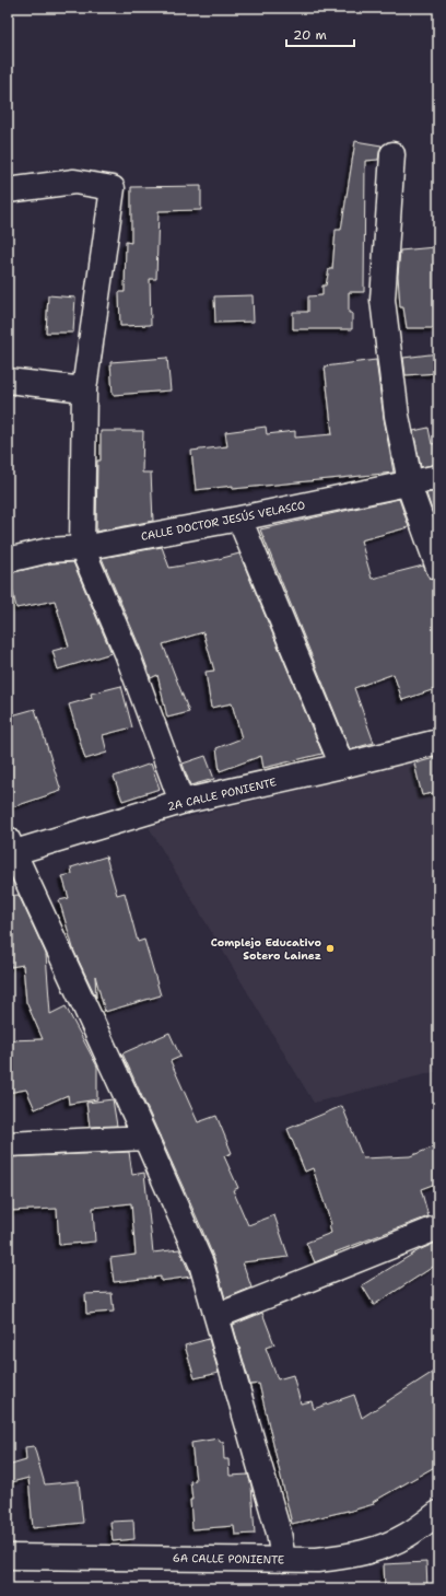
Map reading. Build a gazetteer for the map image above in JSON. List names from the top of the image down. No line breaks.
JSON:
{"streets":{"street":["CALLE DOCTOR JESÚS VELASCO","2A CALLE PONIENTE","6A CALLE PONIENTE"]},"places":["Complejo Educativo Sotero Lainez"],"scale_bar":"20 m"}
